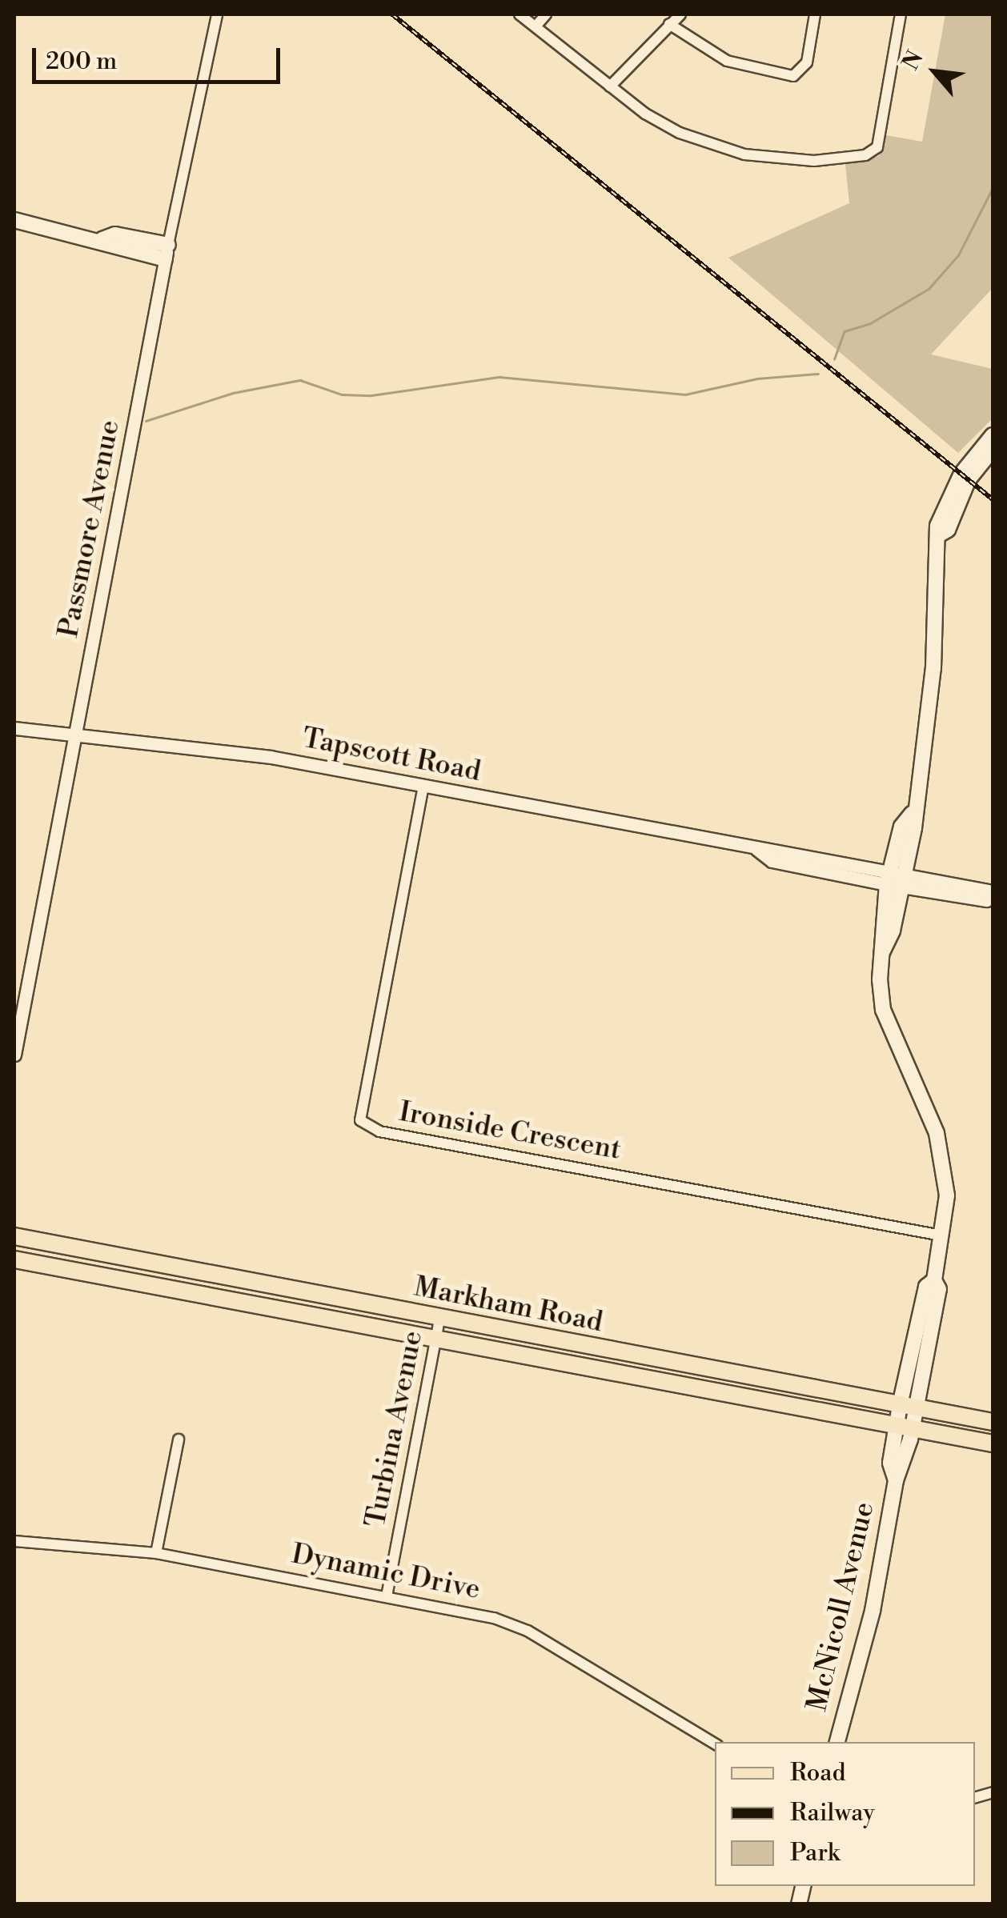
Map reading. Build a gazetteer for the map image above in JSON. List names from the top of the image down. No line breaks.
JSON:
{"streets":{"main road":["Markham Road","McNicoll Avenue"],"street":["Passmore Avenue","Tapscott Road","Ironside Crescent","Turbina Avenue","Dynamic Drive"]},"crossings":[["Passmore Avenue","Tapscott Road"],["Tapscott Road","Ironside Crescent"],["Tapscott Road","McNicoll Avenue"],["Ironside Crescent","McNicoll Avenue"],["Markham Road","Turbina Avenue"],["Markham Road","McNicoll Avenue"],["Turbina Avenue","Dynamic Drive"]],"legend":["Road","Railway","Park"],"scale_bar":"200 m","north":"top left"}
